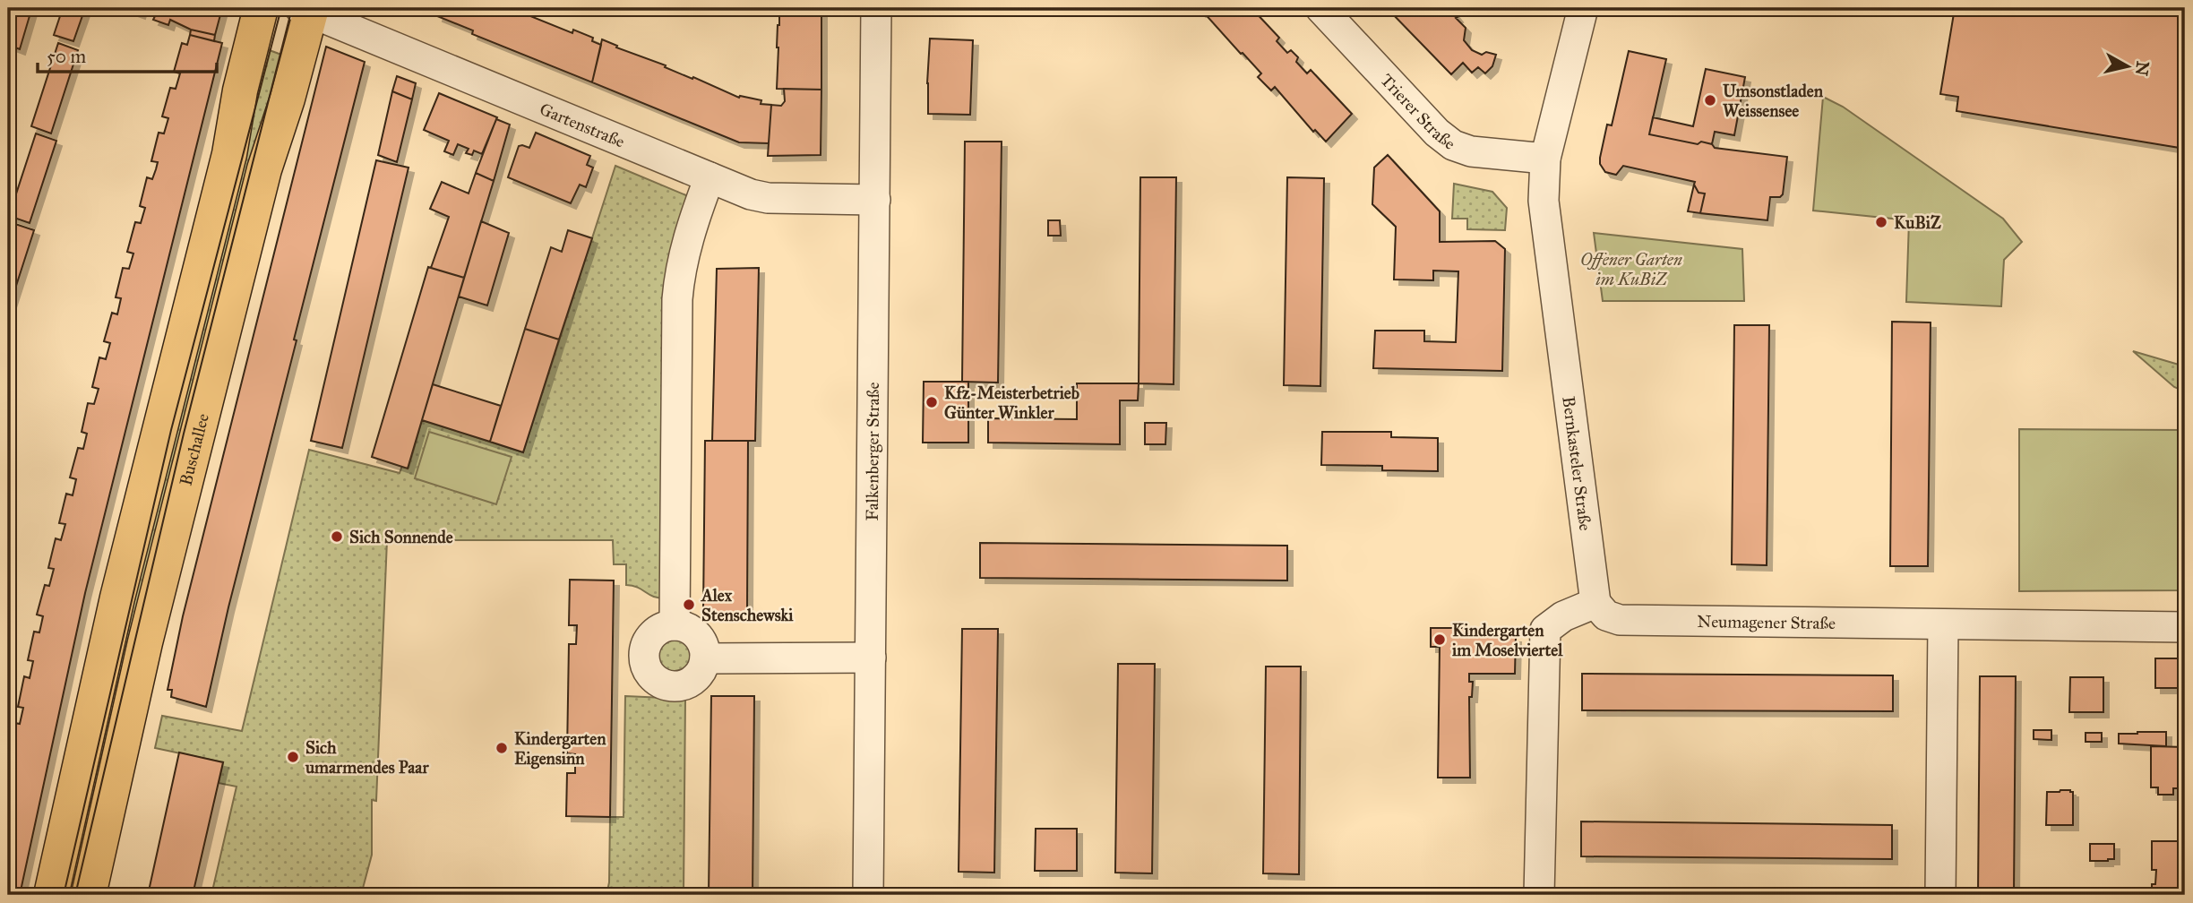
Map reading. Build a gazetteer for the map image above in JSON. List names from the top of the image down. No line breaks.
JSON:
{"streets":{"main road":["Buschallee"],"street":["Trierer Straße","Gartenstraße","Falkenberger Straße","Bernkasteler Straße","Neumagener Straße"]},"crossings":[["Trierer Straße","Bernkasteler Straße"],["Gartenstraße","Buschallee"],["Gartenstraße","Falkenberger Straße"],["Bernkasteler Straße","Neumagener Straße"]],"parks":["Offener Garten im KuBiZ"],"places":["Umsonstladen Weissensee","KuBiZ","Kfz-Meisterbetrieb Günter Winkler","Sich Sonnende","Alex Stenschewski","Kindergarten im Moselviertel","Kindergarten Eigensinn","Sich umarmendes Paar"],"scale_bar":"50 m","north":"right"}
